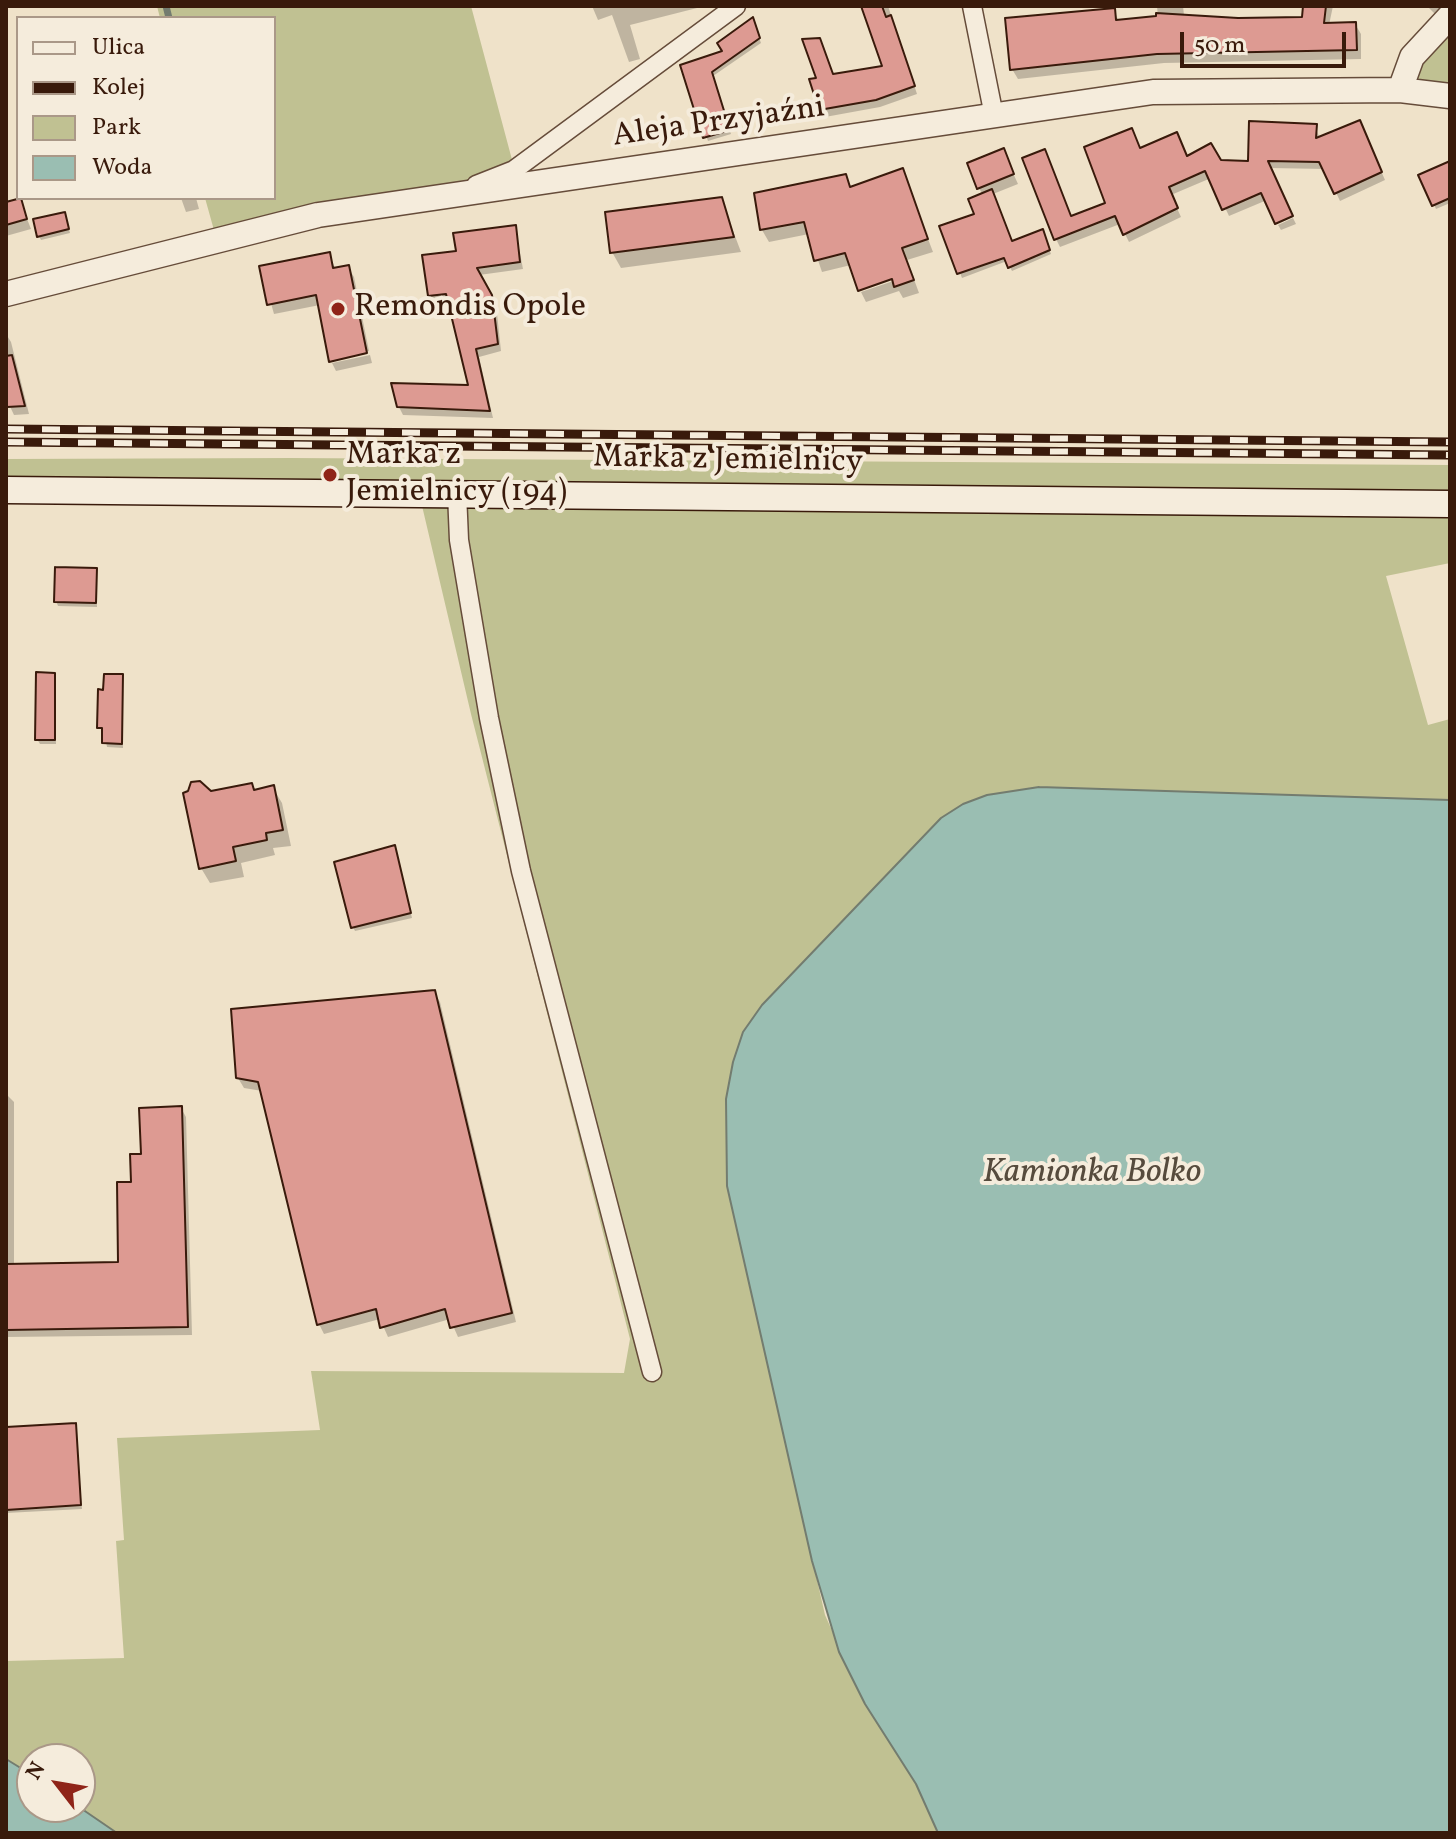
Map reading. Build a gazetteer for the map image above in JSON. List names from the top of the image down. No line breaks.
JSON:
{"streets":{"main road":["Marka z Jemielnicy"],"street":["Aleja Przyjaźni"]},"water":["Kamionka Bolko"],"places":["Remondis Opole","Marka z Jemielnicy (194)"],"legend":["Ulica","Kolej","Park","Woda"],"scale_bar":"50 m","north":"top left"}
